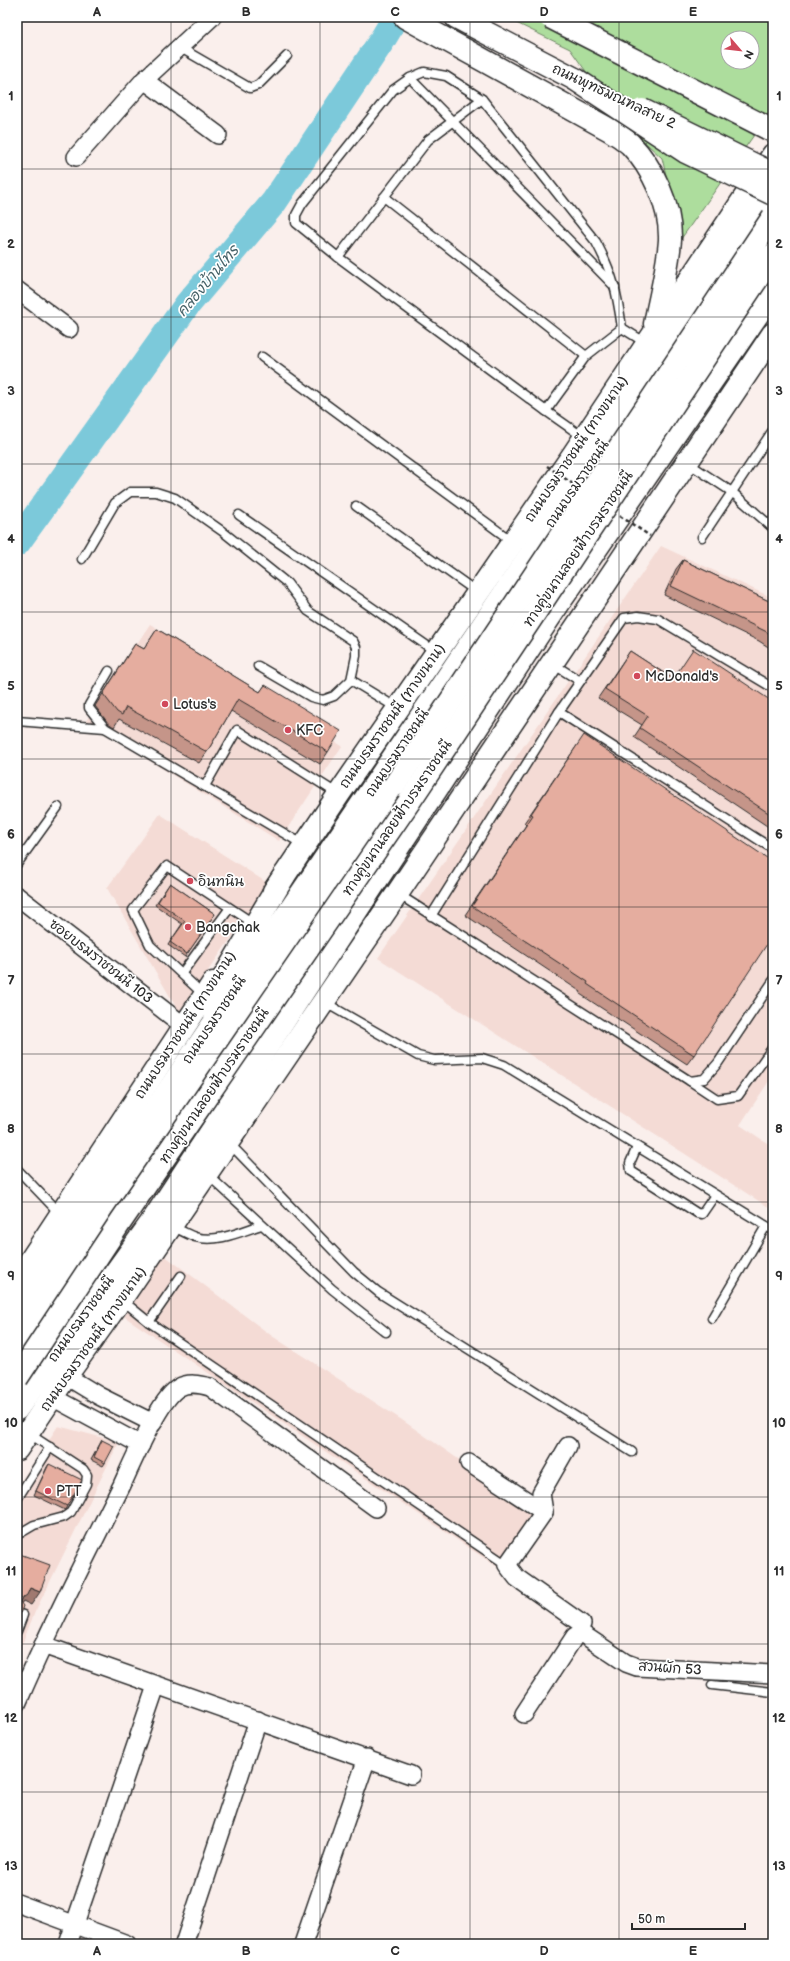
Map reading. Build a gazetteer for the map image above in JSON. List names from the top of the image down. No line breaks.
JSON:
{"streets":{"main road":["ถนนพุทธมณฑลสาย 2","ถนนบรมราชชนนี (ทางขนาน)","ถนนบรมราชชนนี","ทางคู่ขนานลอยฟ้าบรมราชชนนี"],"street":["ซอยบรมราชชนนี 103","สวนผัก 53"]},"crossings":[["ถนนบรมราชชนนี (ทางขนาน)","ถนนบรมราชชนนี"],["ถนนบรมราชชนนี (ทางขนาน)","ซอยบรมราชชนนี 103"]],"water":["คลองบ้านไทร"],"places":["McDonald's","Lotus's","KFC","อินทนิน","Bangchak","PTT"],"scale_bar":"50 m","north":"bottom right","grid":{"columns":["A","B","C","D","E"],"rows":["1","2","3","4","5","6","7","8","9","10","11","12","13"]}}
